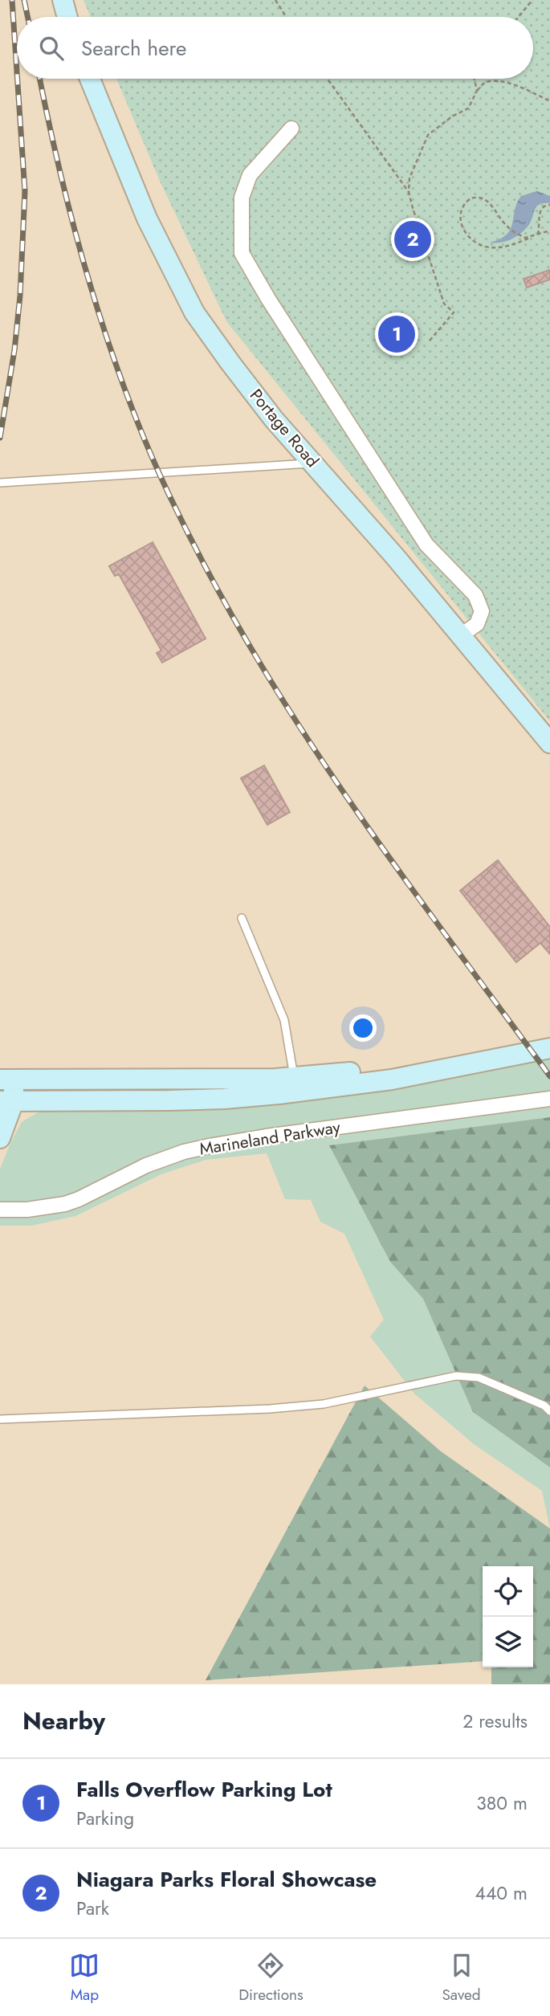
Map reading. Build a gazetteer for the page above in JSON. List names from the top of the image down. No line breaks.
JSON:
{"streets":{"main road":["Portage Road"],"street":["Marineland Parkway"]},"page":{"search":"Search here","pins":["2","1"],"heading":["Nearby","2 results"],"list":[{"mark":"1","name":"Falls Overflow Parking Lot","note":"Parking","value":"380 m"},{"mark":"2","name":"Niagara Parks Floral Showcase","note":"Park","value":"440 m"}],"nav":["Map","Directions","Saved"]}}
